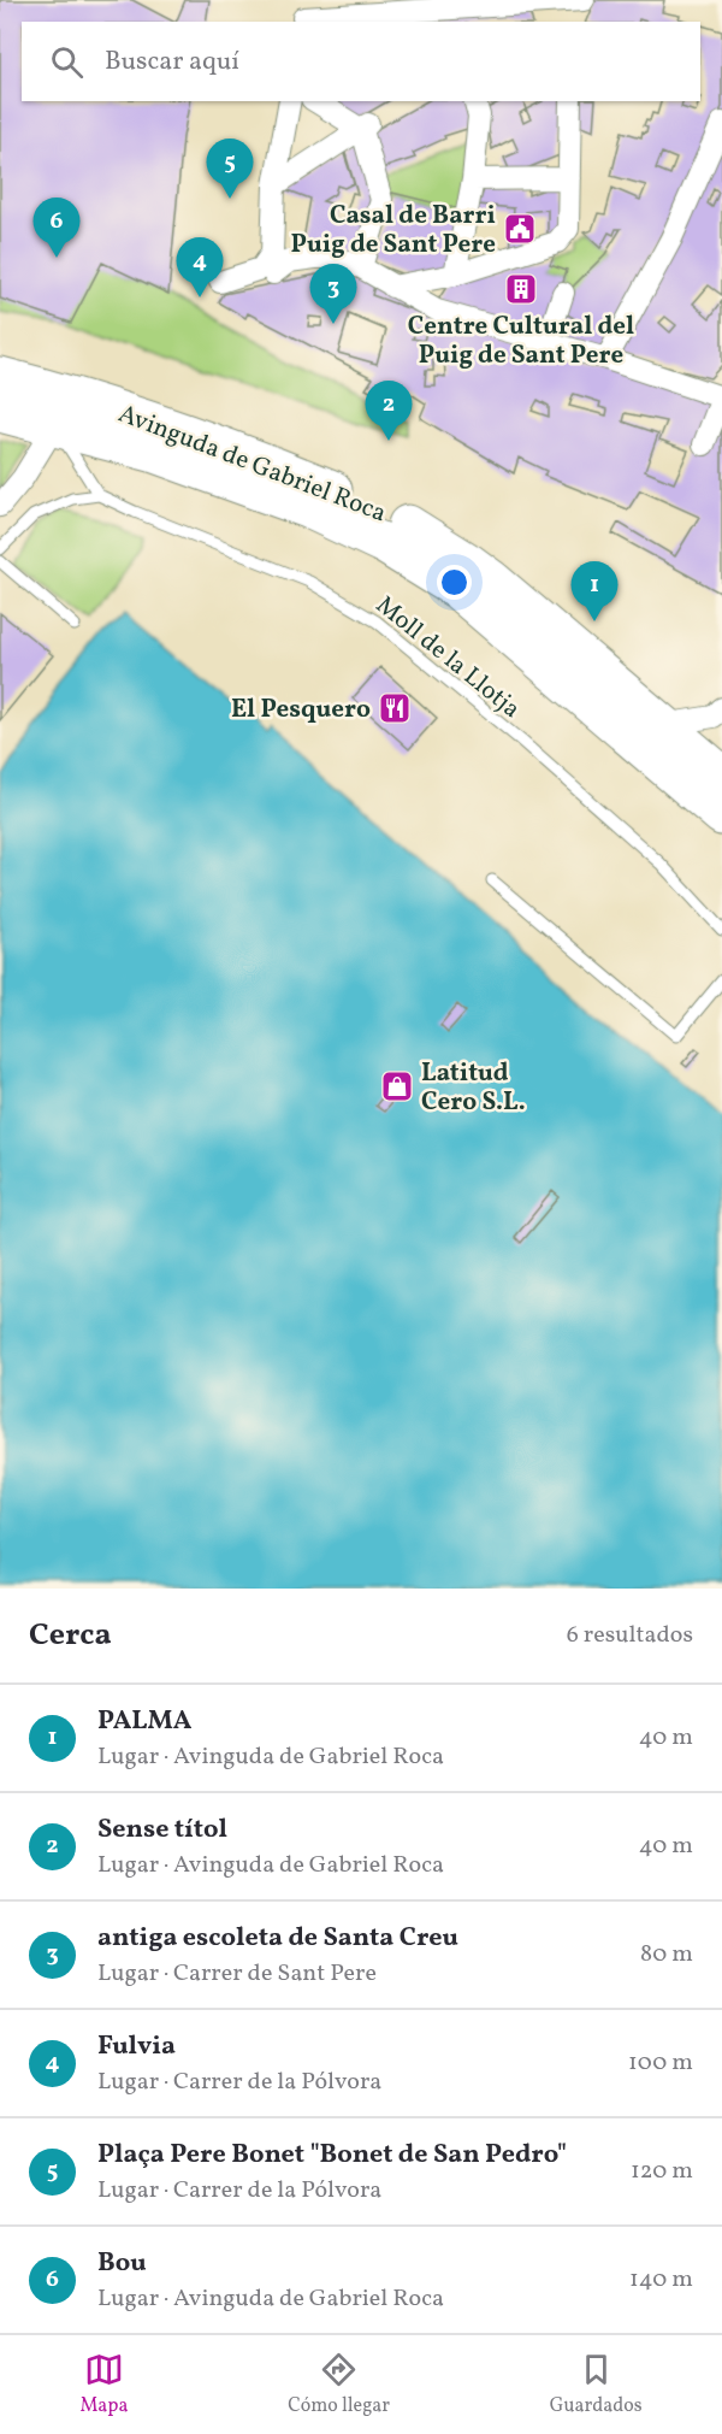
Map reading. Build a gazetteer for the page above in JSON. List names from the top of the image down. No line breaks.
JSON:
{"streets":{"highway":["Avinguda de Gabriel Roca"],"lane":["Moll de la Llotja"]},"places":{"public building":["Casal de Barri Puig de Sant Pere"],"building":["Centre Cultural del Puig de Sant Pere"],"restaurant":["El Pesquero"],"shop":["Latitud Cero S.L."]},"page":{"search":"Buscar aquí","pins":["5","6","4","3","2","1"],"heading":["Cerca","6 resultados"],"list":[{"mark":"1","name":"PALMA","note":"Lugar · Avinguda de Gabriel Roca","value":"40 m"},{"mark":"2","name":"Sense títol","note":"Lugar · Avinguda de Gabriel Roca","value":"40 m"},{"mark":"3","name":"antiga escoleta de Santa Creu","note":"Lugar · Carrer de Sant Pere","value":"80 m"},{"mark":"4","name":"Fulvia","note":"Lugar · Carrer de la Pólvora","value":"100 m"},{"mark":"5","name":"Plaça Pere Bonet \"Bonet de San Pedro\"","note":"Lugar · Carrer de la Pólvora","value":"120 m"},{"mark":"6","name":"Bou","note":"Lugar · Avinguda de Gabriel Roca","value":"140 m"}],"nav":["Mapa","Cómo llegar","Guardados"]}}
